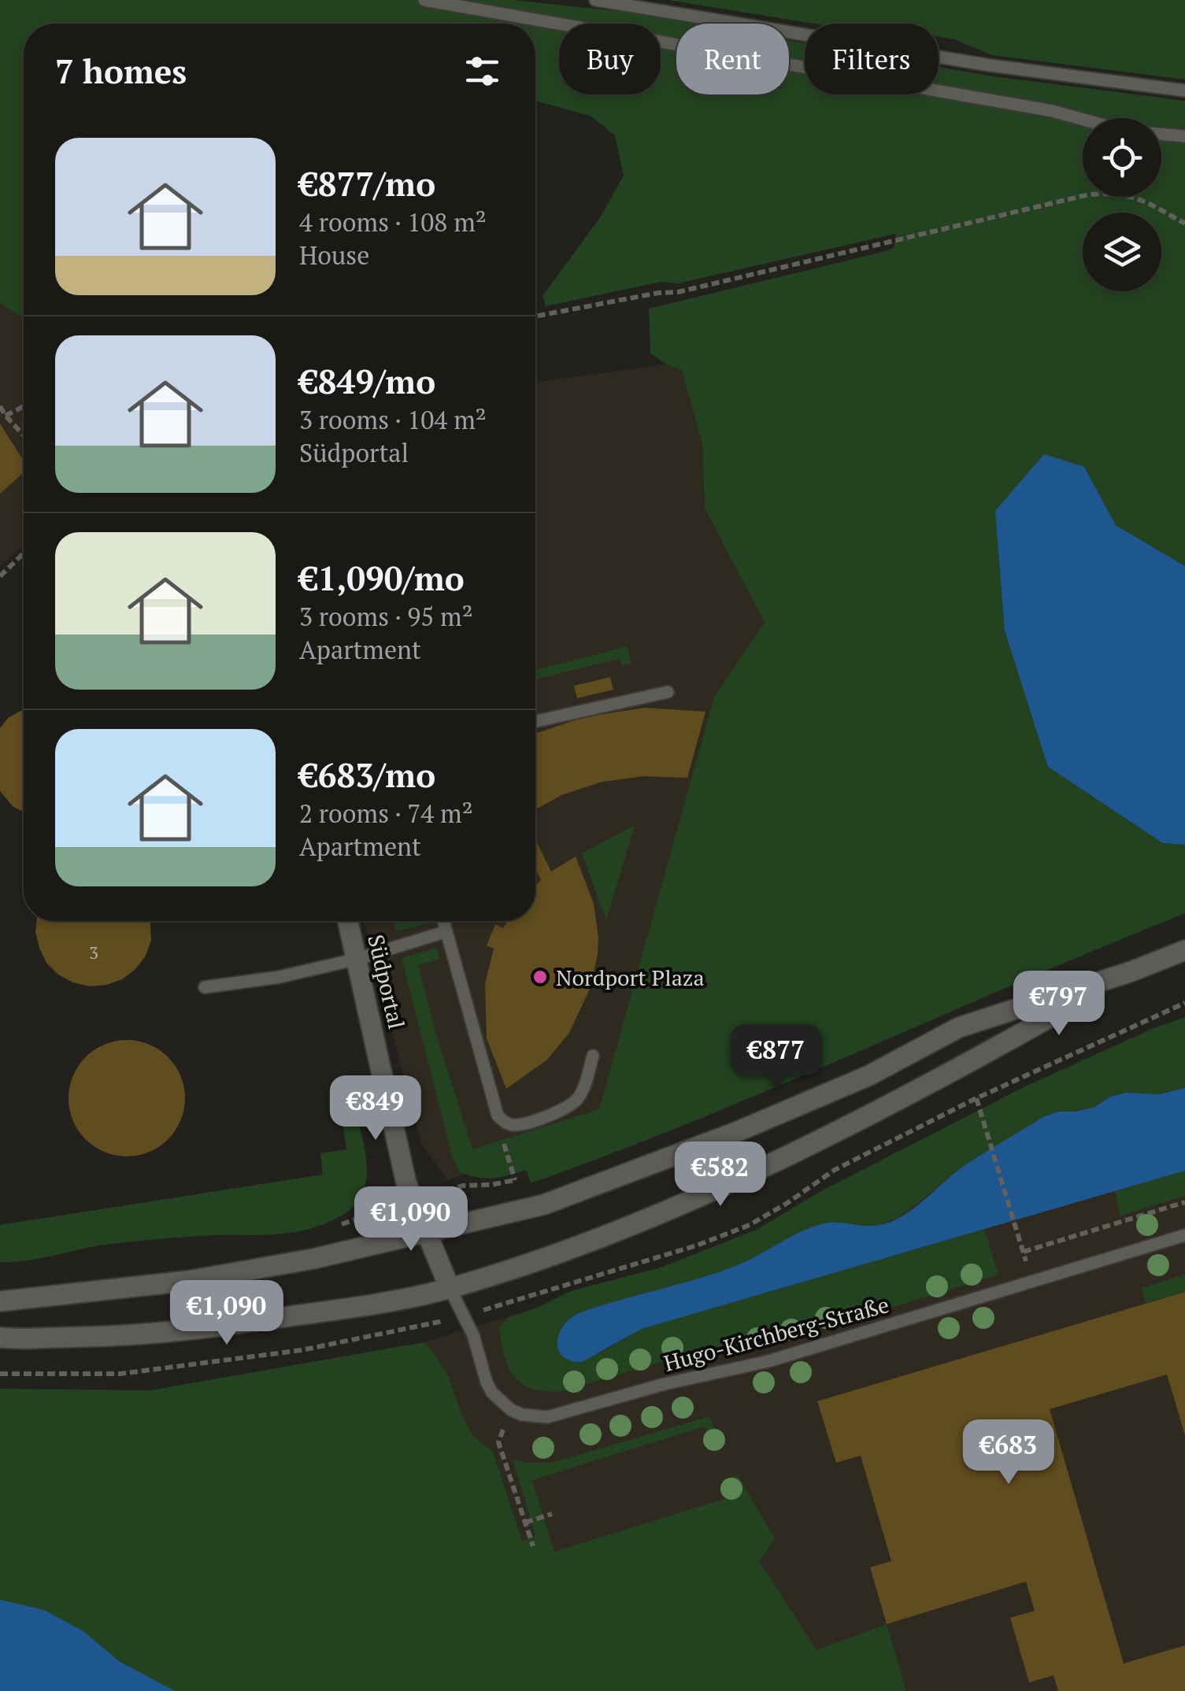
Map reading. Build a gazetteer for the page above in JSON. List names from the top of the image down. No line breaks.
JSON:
{"streets":{"main road":["Südportal"],"lane":["Hugo-Kirchberg-Straße"]},"places":["Nordport Plaza"],"house_numbers":["3"],"page":{"chip":["Buy","Rent","Filters"],"heading":"7 homes","list":[{"name":"€877/mo","note":"4 rooms · 108 m² · House"},{"name":"€849/mo","note":"3 rooms · 104 m² · Südportal"},{"name":"€1,090/mo","note":"3 rooms · 95 m² · Apartment"},{"name":"€683/mo","note":"2 rooms · 74 m² · Apartment"}],"price":["€797","€877","€849","€582","€1,090","€1,090","€683"]}}
